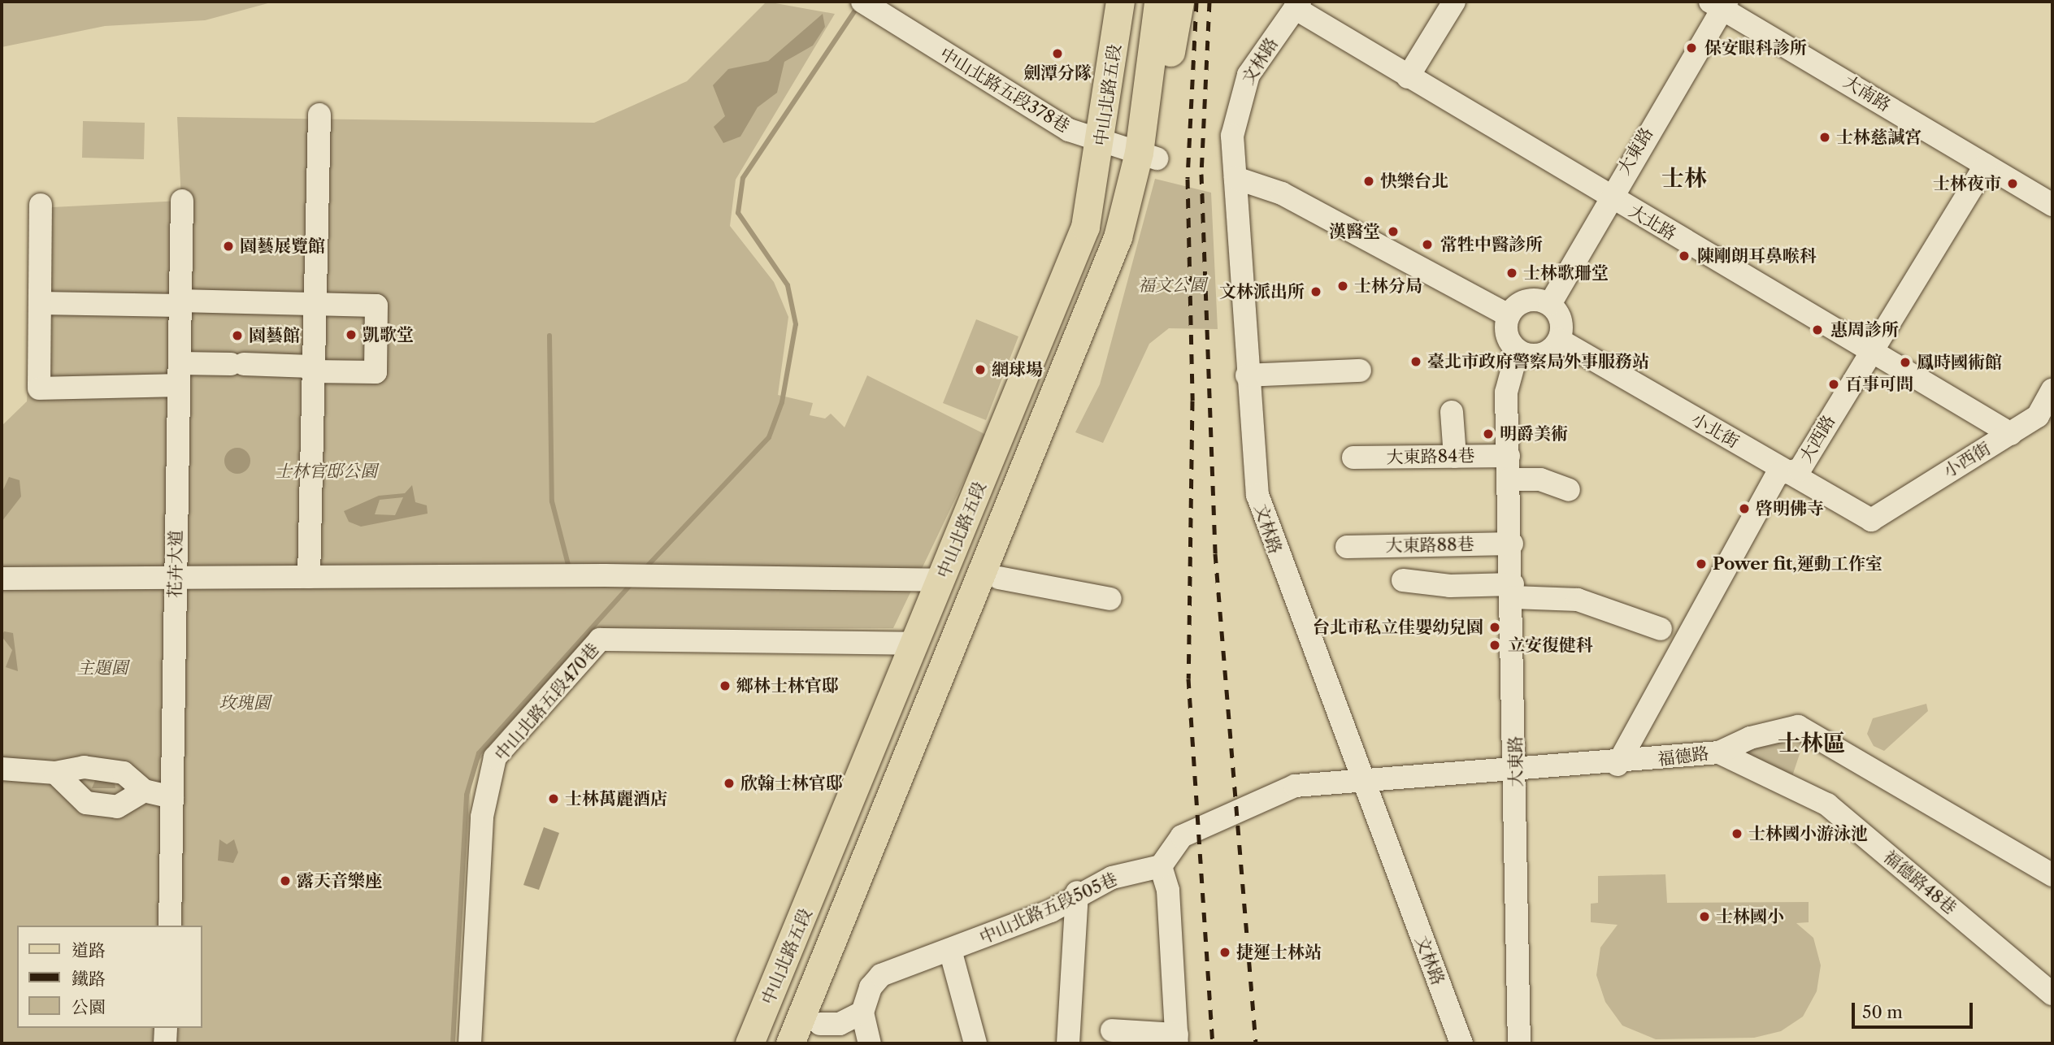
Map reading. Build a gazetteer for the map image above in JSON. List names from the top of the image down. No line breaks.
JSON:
{"streets":{"main road":["中山北路五段"],"street":["文林路","中山北路五段378巷","大南路","大東路","大北路","小北街","大西路","大東路84巷","小西街","大東路88巷","花卉大道","中山北路五段470巷","福德路","福德路48巷","中山北路五段505巷"]},"crossings":[["文林路","大北路"],["文林路","福德路"],["中山北路五段378巷","中山北路五段"],["大南路","大東路"],["大南路","大西路"],["中山北路五段","中山北路五段470巷"],["大東路","大北路"],["大東路","小北街"],["大東路","大東路84巷"],["大東路","大東路88巷"],["大東路","福德路"],["大北路","大西路"],["大北路","小西街"],["小北街","大西路"],["小北街","小西街"],["大西路","福德路"],["福德路","福德路48巷"],["福德路","中山北路五段505巷"]],"districts":["士林","士林區"],"parks":["福文公園","士林官邸公園","主題園","玫瑰園"],"places":["保安眼科診所","劍潭分隊","士林慈諴宮","快樂台北","士林夜市","漢醫堂","常牲中醫診所","園藝展覽館","陳剛朗耳鼻喉科","士林歌珊堂","士林分局","文林派出所","惠周診所","凱歌堂","園藝館","臺北市政府警察局外事服務站","鳳時國術館","網球場","百事可問","明爵美術","啓明佛寺","Power fit,運動工作室","台北市私立佳嬰幼兒園","立安復健科","鄉林士林官邸","欣翰士林官邸","士林萬麗酒店","士林國小游泳池","露天音樂座","士林國小","捷運士林站"],"legend":["道路","鐵路","公園"],"scale_bar":"50 m"}
